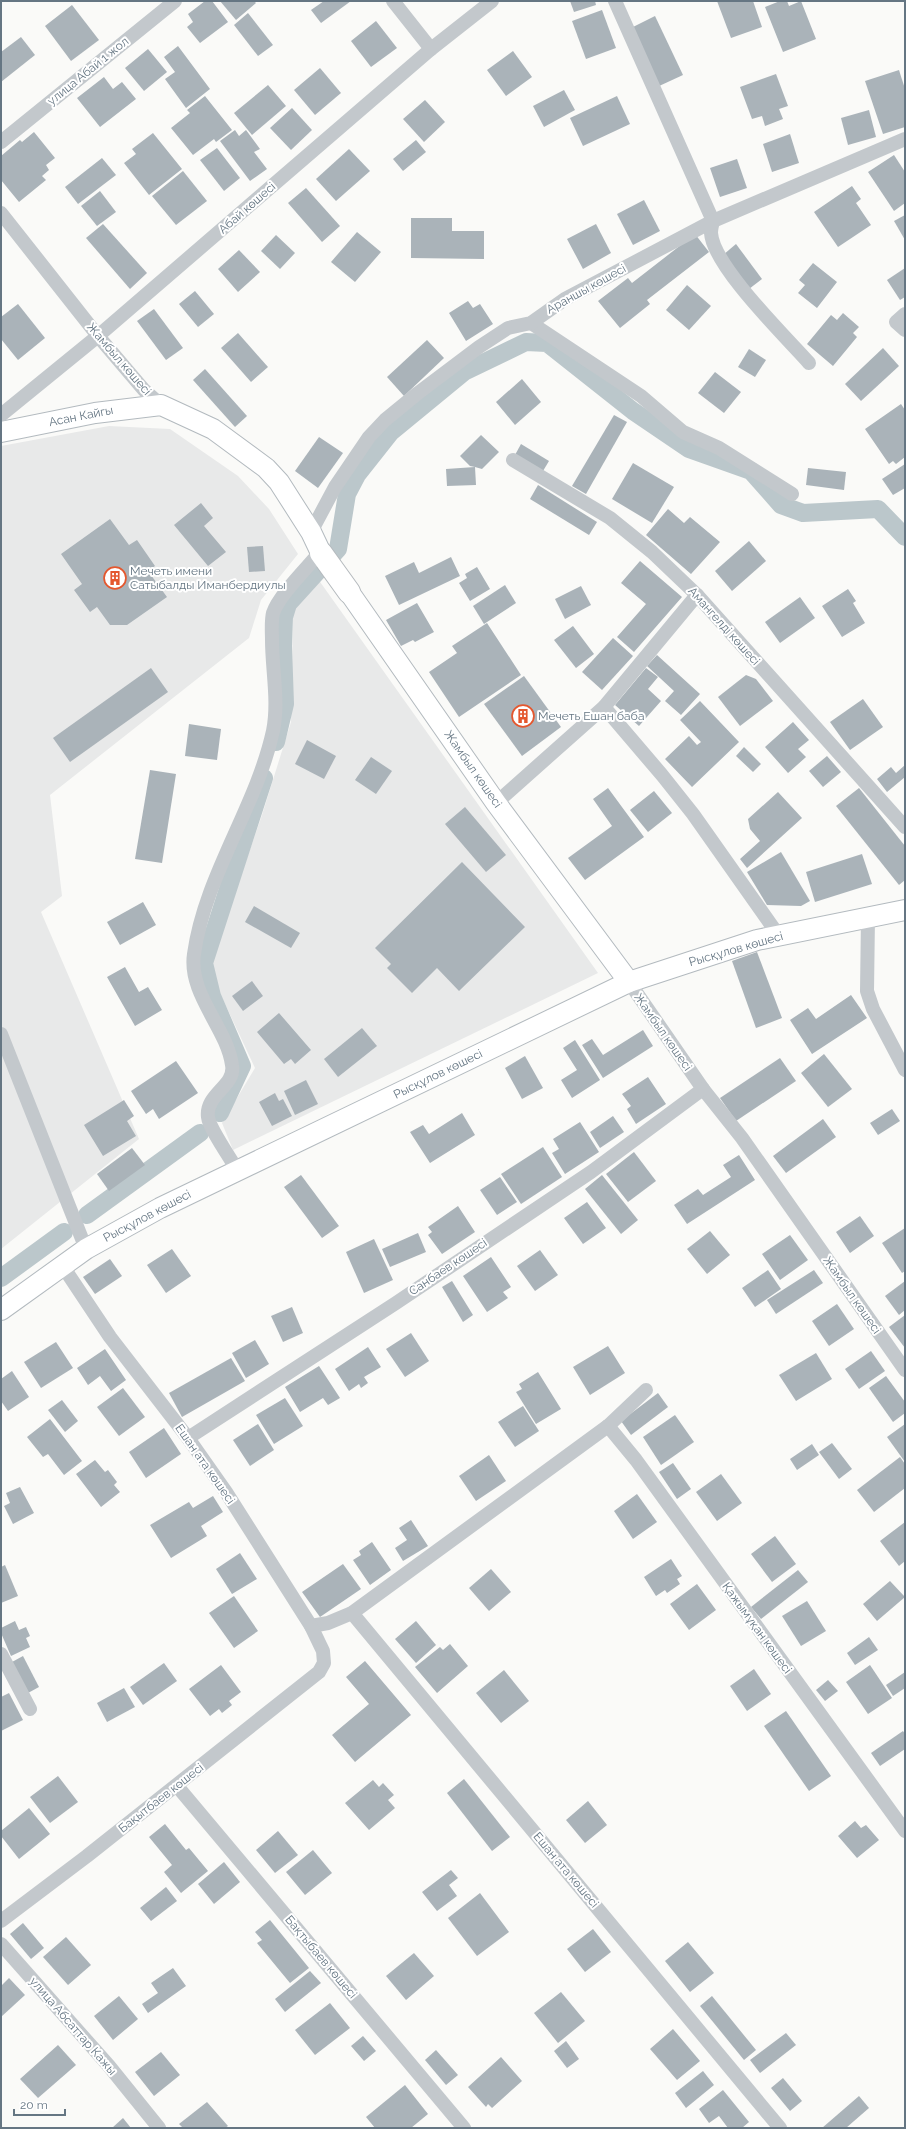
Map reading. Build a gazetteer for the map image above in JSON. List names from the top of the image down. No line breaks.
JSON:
{"streets":{"main road":["Жамбыл көшесі","Асан Кайгы","Рысқұлов көшесі"],"street":["улица Абай 1 жол","Абай көшесі","Араншы көшесі","Амангелді көшесі","Санбаев көшесі","Ешан ата көшесі","Қажымұқан көшесі","Бақытбаев көшесі","Бақтыбаев көшесі","улица Абсаттар Кажы"]},"crossings":[["Абай көшесі","Жамбыл көшесі"],["Араншы көшесі","Жамбыл көшесі"],["Жамбыл көшесі","Асан Кайгы"],["Жамбыл көшесі","Рысқұлов көшесі"],["Жамбыл көшесі","Санбаев көшесі"],["Рысқұлов көшесі","Ешан ата көшесі"],["Санбаев көшесі","Ешан ата көшесі"],["Ешан ата көшесі","Бақытбаев көшесі"],["Бақытбаев көшесі","Бақтыбаев көшесі"]],"places":{"building":["Мечеть имени Сатыбалды Иманбердиулы","Мечеть Ешан баба"]},"scale_bar":"20 m"}
